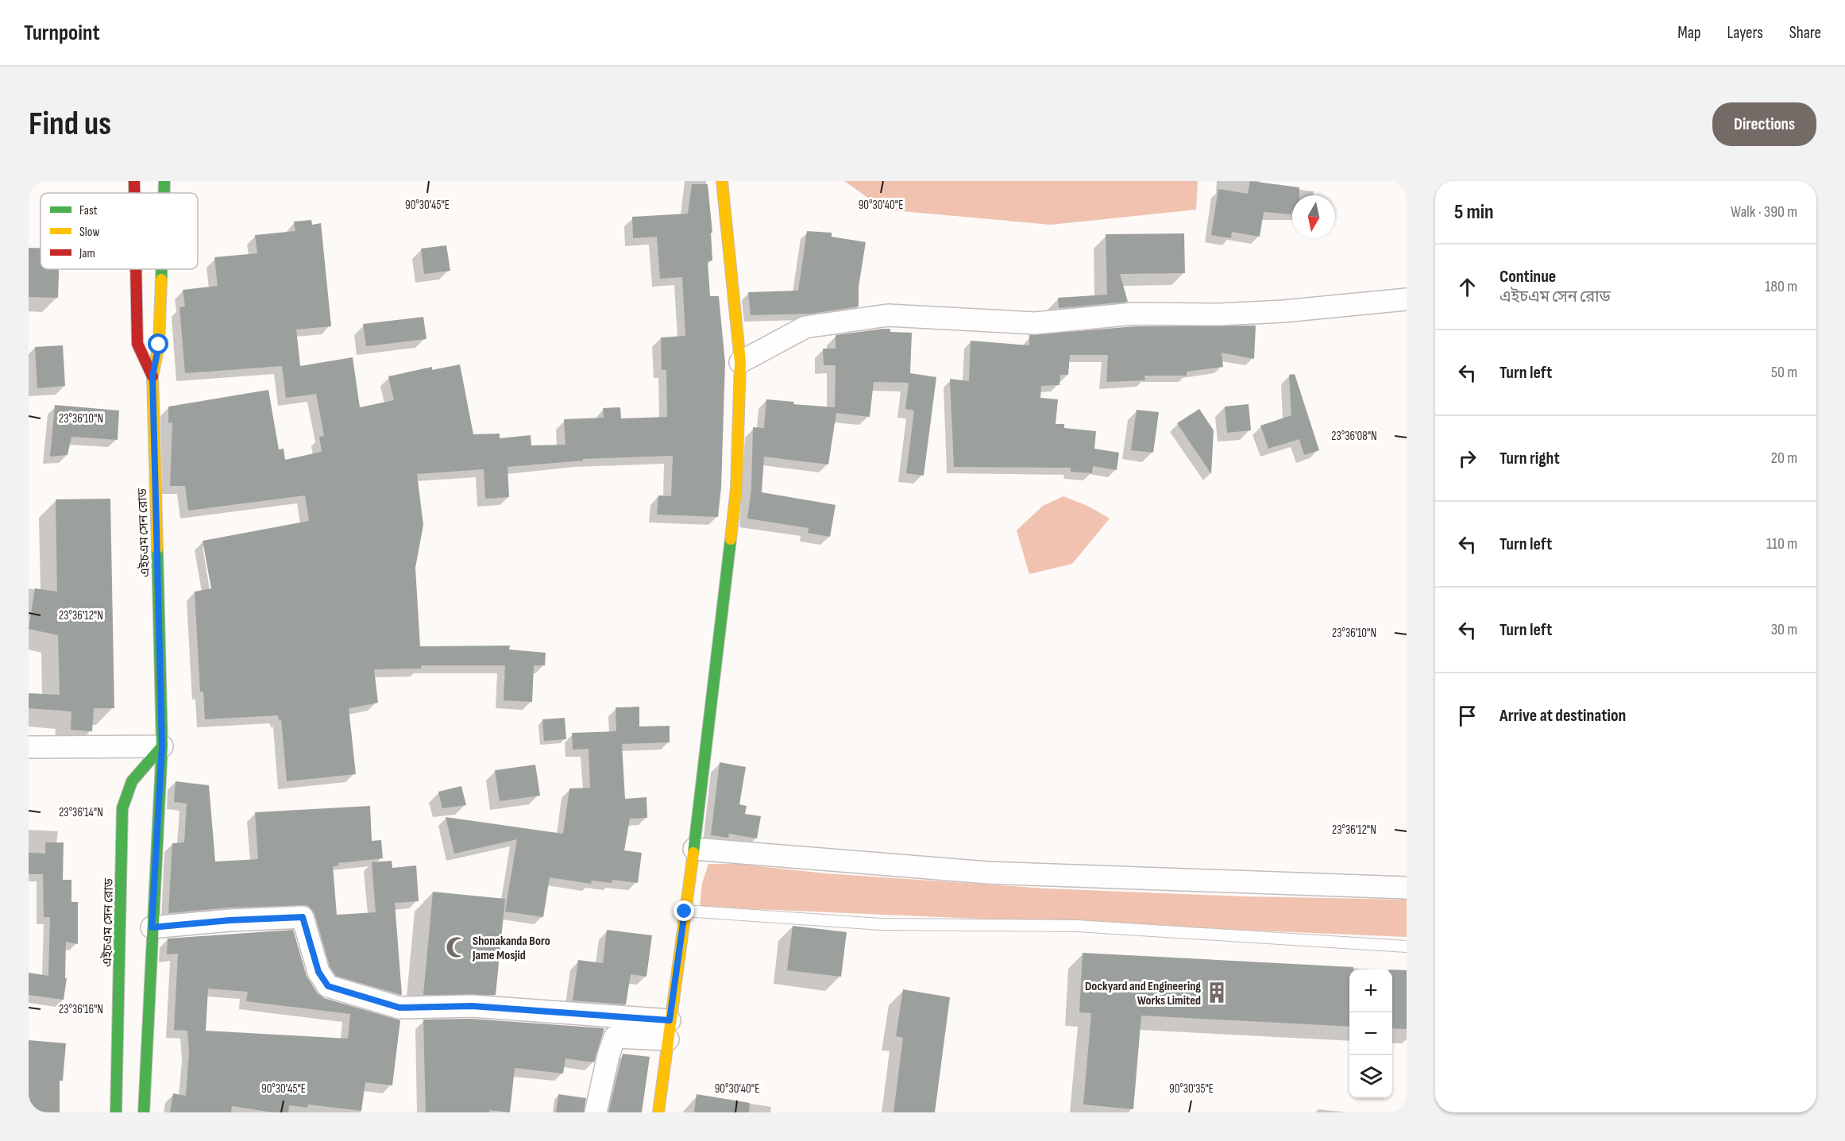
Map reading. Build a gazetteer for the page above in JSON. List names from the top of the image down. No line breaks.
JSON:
{"streets":{"main road":["এইচএম সেন রোড"]},"places":{"mosque":["Shonakanda Boro Jame Mosjid"],"building":["Dockyard and Engineering Works Limited"]},"legend":["Fast","Slow","Jam"],"north":"bottom","page":{"header":"Turnpoint","nav":["Map","Layers","Share"],"buttons":"Directions","title":"Find us","heading":["5 min","Walk · 390 m"],"list":[["Continue","এইচএম সেন রোড","180 m"],["Turn left","50 m"],["Turn right","20 m"],["Turn left","110 m"],["Turn left","30 m"],"Arrive at destination"],"map_buttons":["+","−"]},"coordinates":["90°30'45\"E","90°30'40\"E","23°36'10\"N","23°36'08\"N","23°36'12\"N","23°36'14\"N","23°36'16\"N","90°30'35\"E"]}
